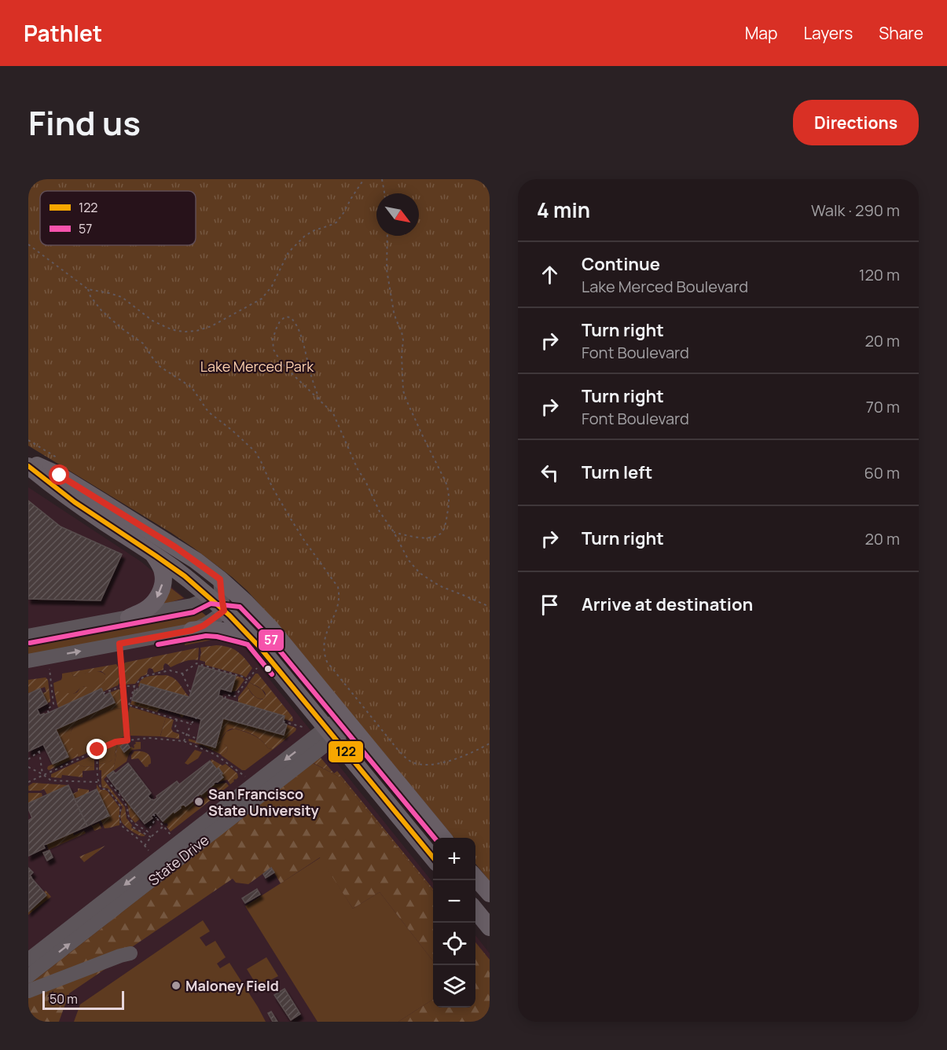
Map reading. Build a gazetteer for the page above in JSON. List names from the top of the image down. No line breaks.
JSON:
{"streets":{"street":["State Drive"]},"parks":["Lake Merced Park"],"places":["San Francisco State University","Maloney Field"],"lines":["transit line 122","transit line 57"],"legend":["122","57"],"scale_bar":"50 m","north":"bottom right","page":{"header":"Pathlet","nav":["Map","Layers","Share"],"title":"Find us","buttons":"Directions","heading":["4 min","Walk · 290 m"],"list":[["Continue","Lake Merced Boulevard","120 m"],["Turn right","Font Boulevard","20 m"],["Turn right","Font Boulevard","70 m"],["Turn left","60 m"],["Turn right","20 m"],"Arrive at destination"],"map_buttons":["+","−"],"scale":"50 m"}}
